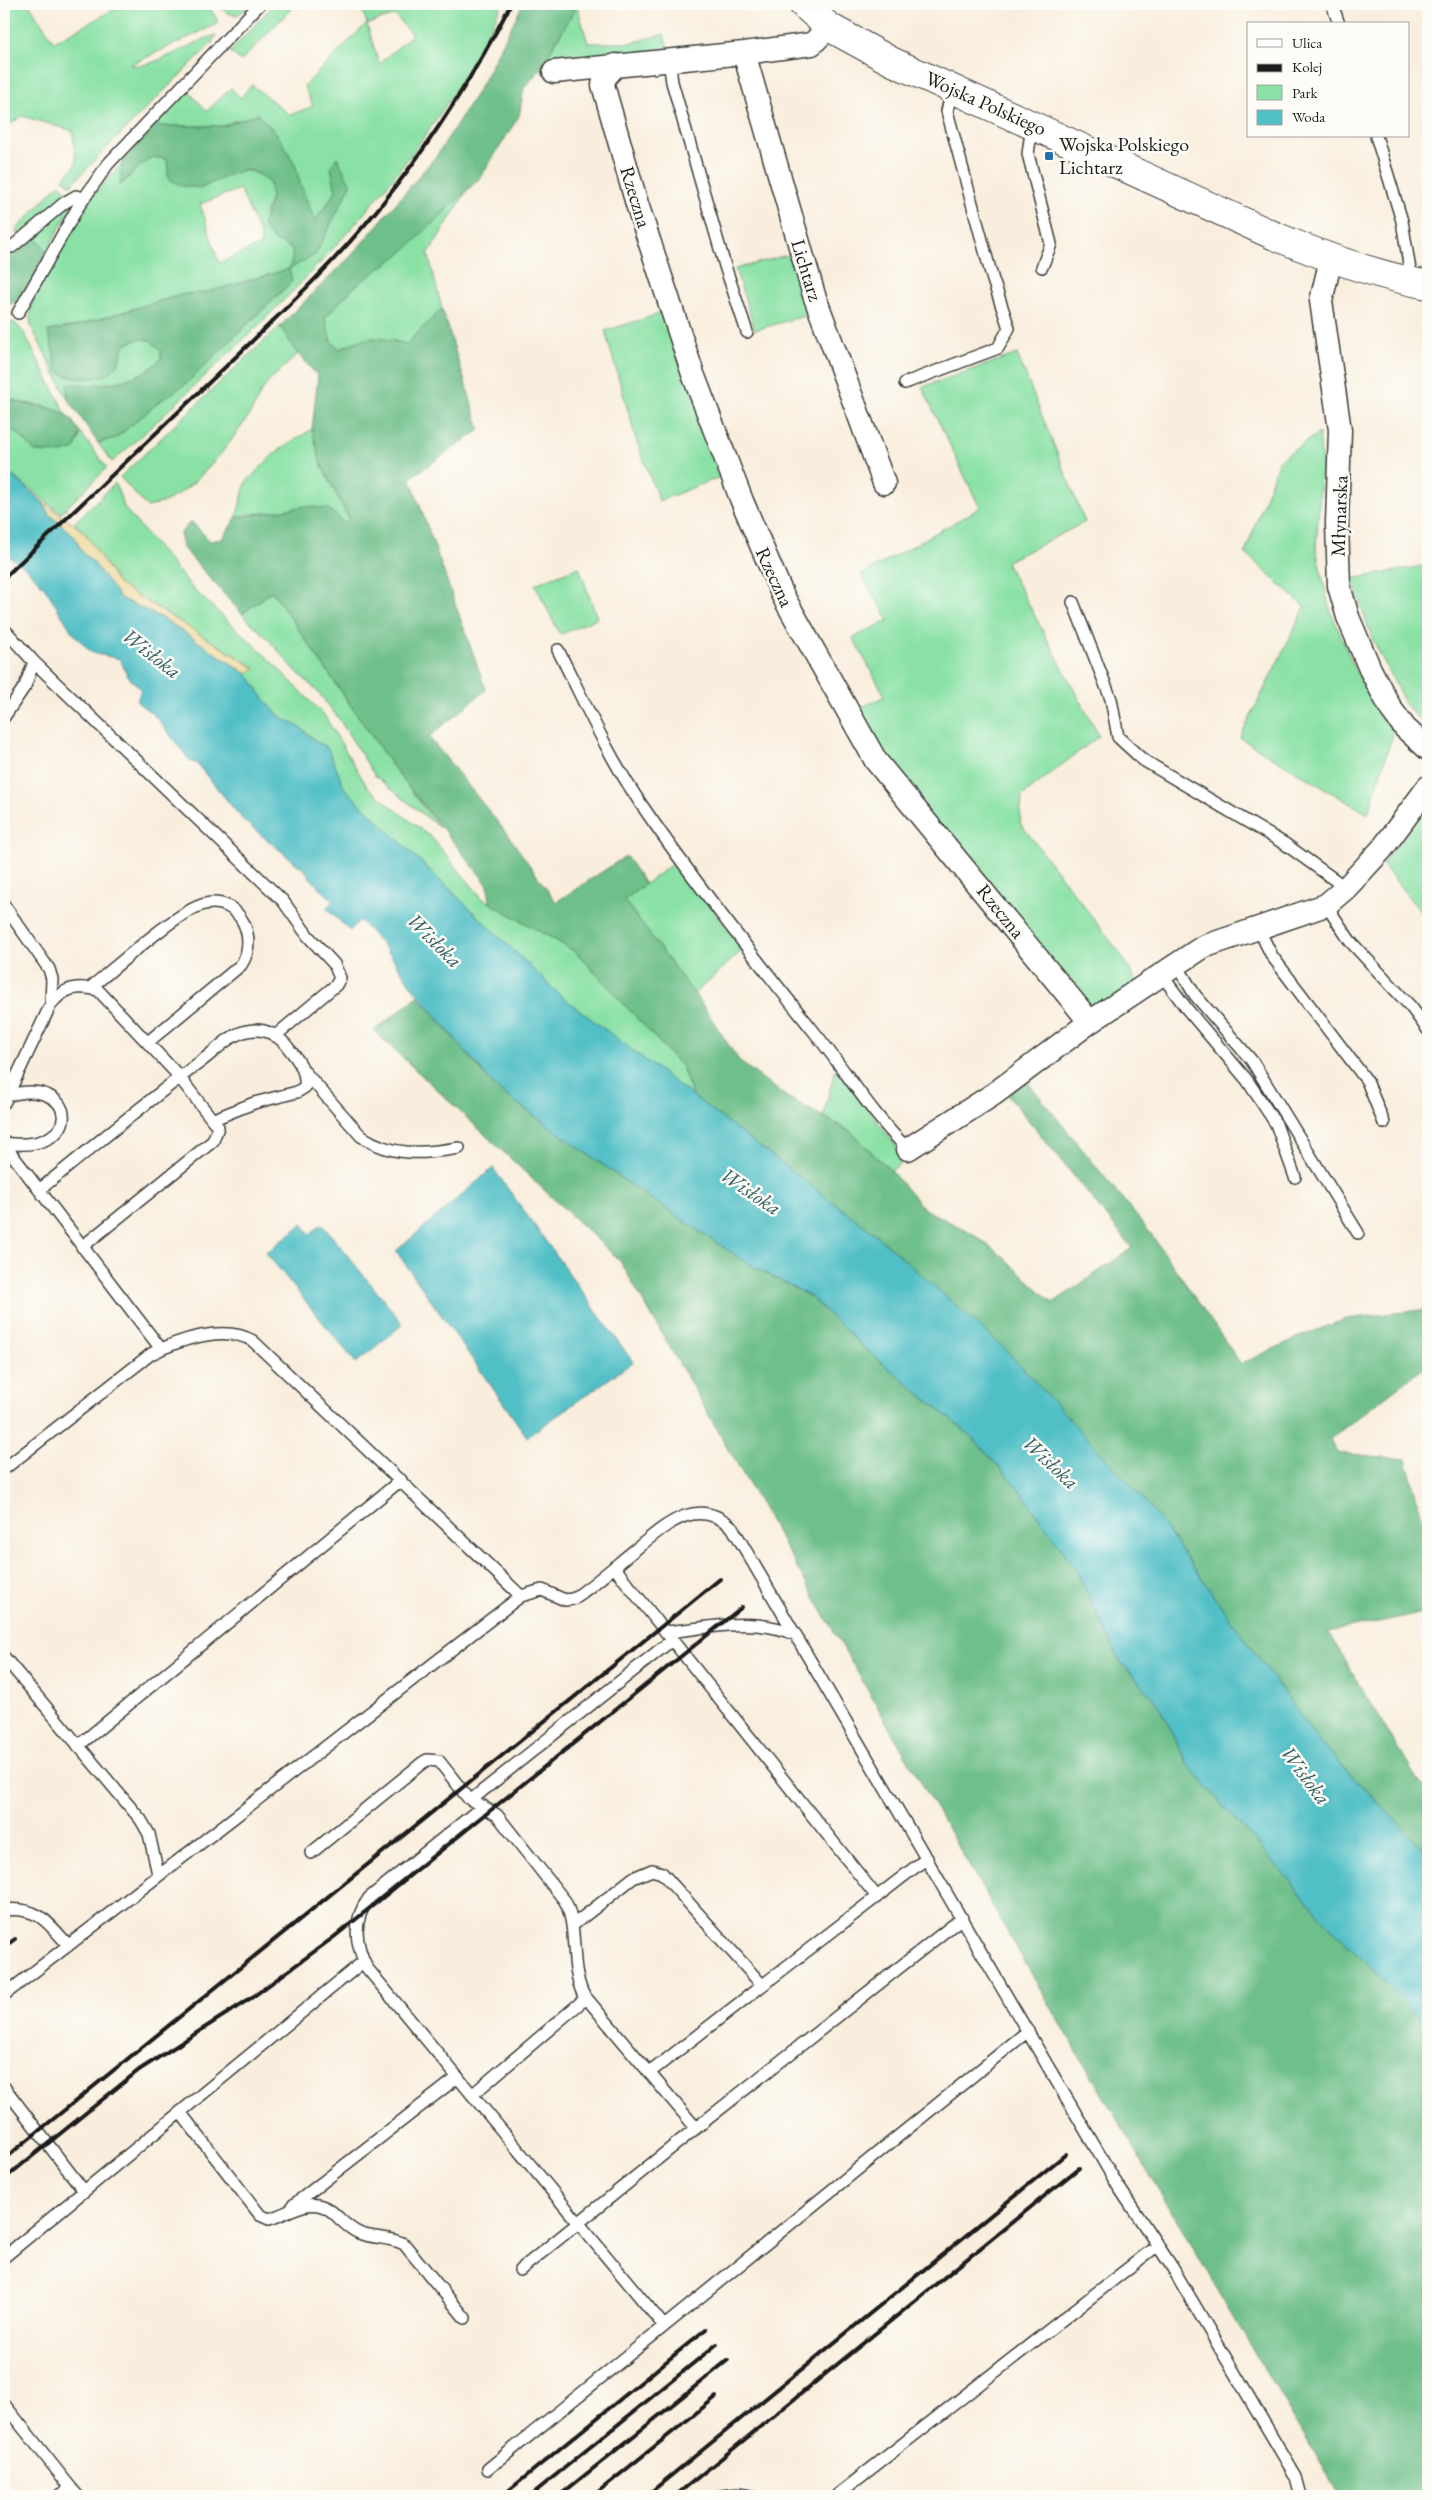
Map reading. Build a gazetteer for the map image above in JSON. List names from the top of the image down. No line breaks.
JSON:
{"streets":{"street":["Wojska Polskiego","Rzeczna","Lichtarz","Młynarska"]},"crossings":[["Wojska Polskiego","Młynarska"]],"water":["Wisłoka"],"places":{"transit":["Wojska Polskiego Lichtarz"]},"legend":["Ulica","Kolej","Park","Woda"]}
